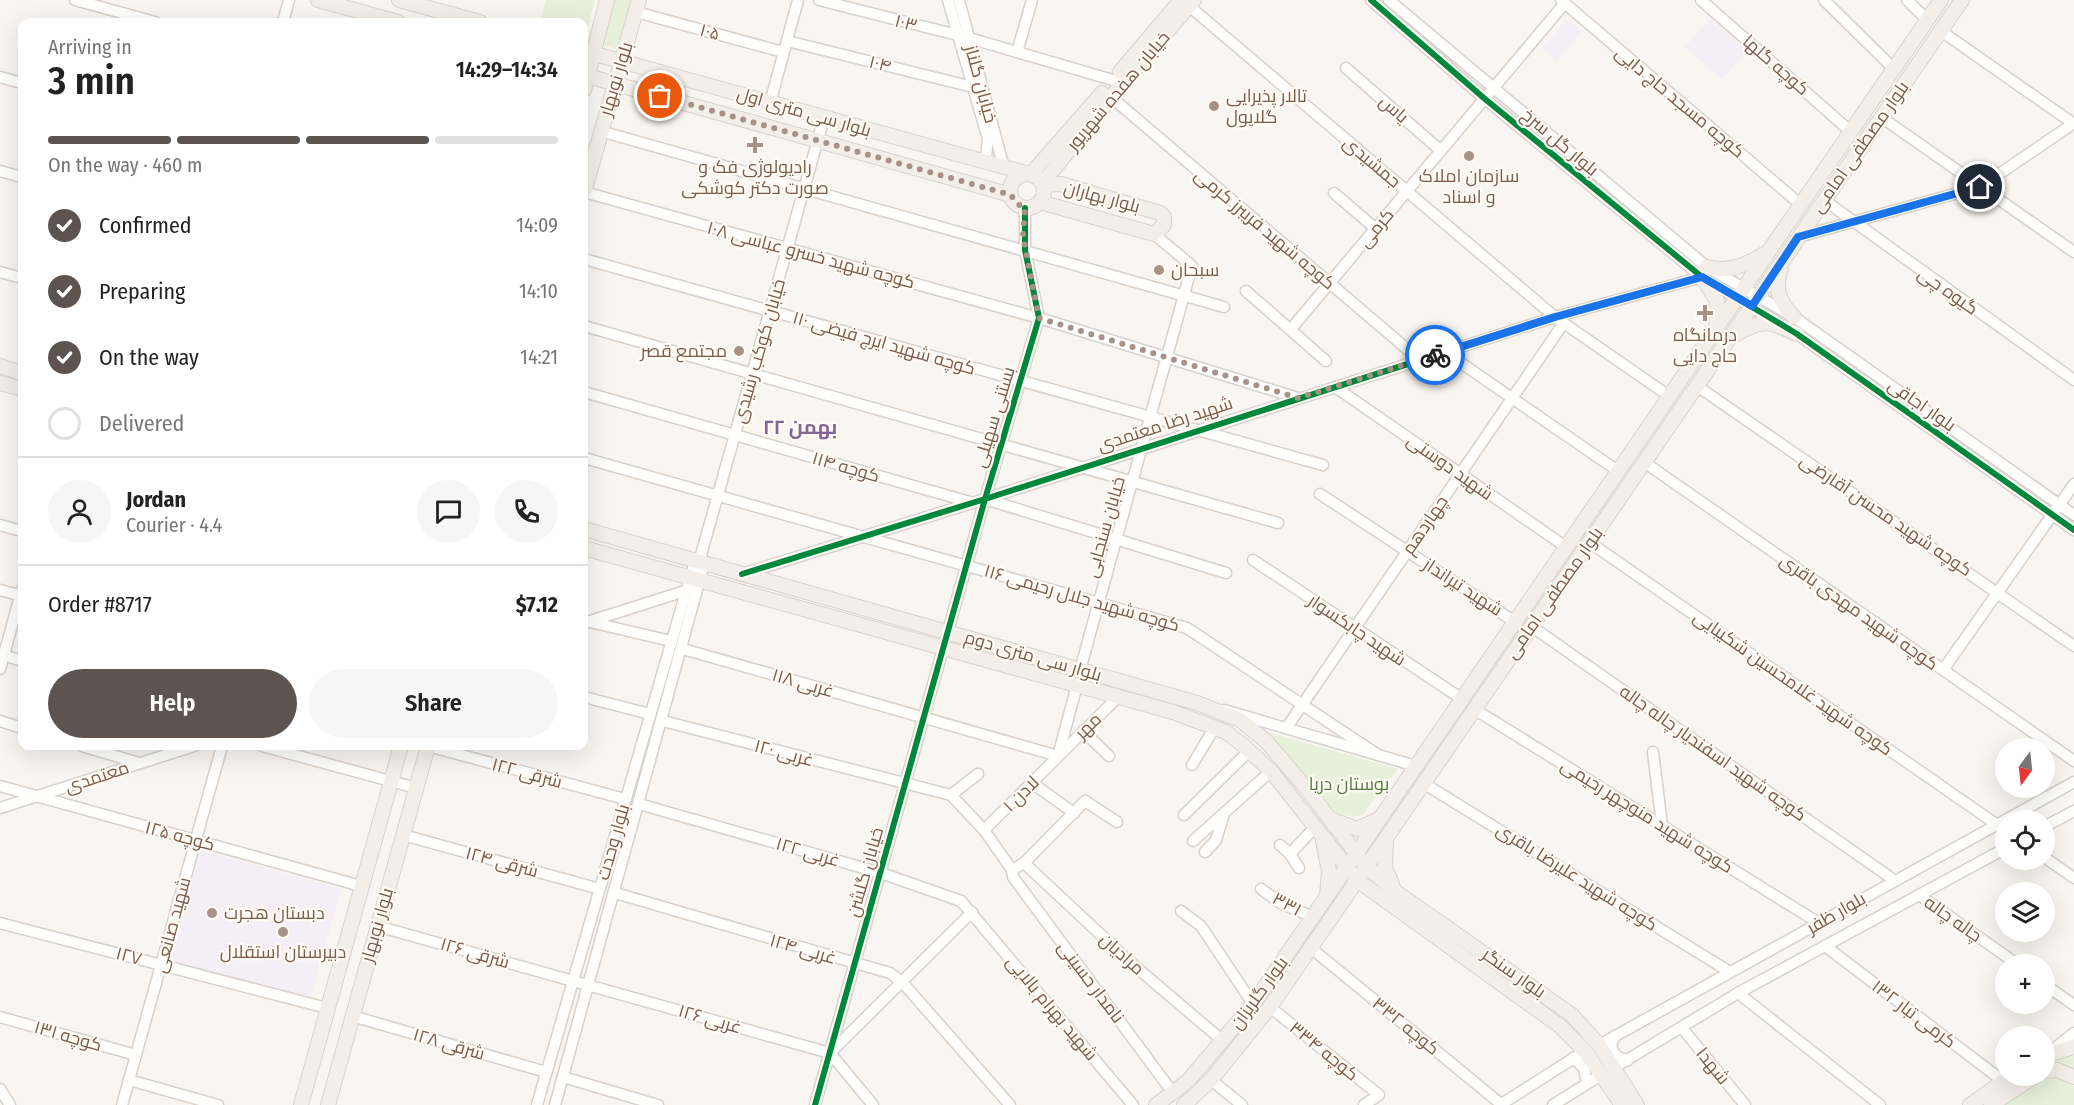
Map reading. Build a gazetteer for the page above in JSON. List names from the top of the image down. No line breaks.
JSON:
{"streets":{"main road":["بلوار نوبهار","خیابان هفده شهریور","بلوار سی متری اول","بلوار مصطفی امامی","بلوار بهاران","بلوار سی متری دوم","بلوار سنگر","بلوار گلریزان"],"street":["۱۰۳","۱۰۵","۱۰۴","کوچه گلها","خیابان گلناز","کوچه مسجد حاج دایی","یاس","بلوار گل سرخ","جمشیدی","کرمی","کوچه شهید فریبرز کرمی","کوچه شهید خسرو عباسی ۱۰۸","گیوه چی","کوچه شهید ایرج فیضی ۱۱۰","خیابان کوکب رشیدی","بلوار اجاقی","بستنی سهیلی","شهید رضا معتمدی","کوچه ۱۱۴","شهید دوستی","کوچه شهید محسن آقارضی","چهاردهم","خیابان سنجابی","شهید تیرانداز","کوچه شهید جلال رحیمی ۱۱۶","کوچه شهید مهدی باقری","شهید چابکسوار","۱۱۸ غربی","کوچه شهید غلامحسین شکیبایی","مهر","۱۲۰ غربی","کوچه شهید اسفندیار چاله چاله","۱۲۲ شرقی","معتمدی","لادن ۱","کوچه شهید منوچهر رحیمی","کوچه ۱۲۵","بلوار وحدت","۱۲۲ غربی","۱۲۴ شرقی","خیابان گلشن","کوچه شهید علیرضا باقری","۳۳۱","بلوار ظفر","چاله چاله","شهید صانعی","۱۲۴ غربی","۱۲۶ شرقی","مرادیان","۱۲۷","نامدار حسینی","شهید بهرام بالایی","کرمی تبار ۱۳۲","۱۲۶ غربی","کوچه ۳۳۲","کوچه ۱۳۱","۱۲۸ شرقی","کوچه ۳۳۴","شهدا"]},"crossings":[["۱۰۳","خیابان گلناز"],["۱۰۳","خیابان هفده شهریور"],["۱۰۵","۱۰۴"],["۱۰۵","بلوار نوبهار"],["۱۰۴","خیابان گلناز"],["کوچه گلها","بلوار مصطفی امامی"],["بلوار نوبهار","بلوار سی متری اول"],["بلوار نوبهار","کوچه ۱۲۵"],["بلوار نوبهار","۱۲۴ شرقی"],["بلوار نوبهار","۱۲۶ شرقی"],["بلوار نوبهار","۱۲۷"],["بلوار نوبهار","۱۲۸ شرقی"],["خیابان گلناز","بلوار سی متری اول"],["خیابان هفده شهریور","بلوار سی متری اول"],["خیابان هفده شهریور","جمشیدی"],["خیابان هفده شهریور","بلوار بهاران"],["خیابان هفده شهریور","کوچه شهید فریبرز کرمی"],["خیابان هفده شهریور","بستنی سهیلی"],["کوچه مسجد حاج دایی","بلوار مصطفی امامی"],["کوچه مسجد حاج دایی","کرمی"],["یاس","کرمی"],["بلوار سی متری اول","بلوار بهاران"],["بلوار سی متری اول","خیابان کوکب رشیدی"],["بلوار سی متری اول","بستنی سهیلی"],["بلوار گل سرخ","بلوار مصطفی امامی"],["بلوار گل سرخ","کرمی"],["بلوار گل سرخ","بلوار اجاقی"],["بلوار گل سرخ","شهید رضا معتمدی"],["بلوار مصطفی امامی","جمشیدی"],["بلوار مصطفی امامی","گیوه چی"],["بلوار مصطفی امامی","بلوار اجاقی"],["بلوار مصطفی امامی","شهید دوستی"],["بلوار مصطفی امامی","کوچه شهید محسن آقارضی"],["بلوار مصطفی امامی","شهید تیرانداز"],["بلوار مصطفی امامی","کوچه شهید مهدی باقری"],["بلوار مصطفی امامی","شهید چابکسوار"],["بلوار مصطفی امامی","بلوار سی متری دوم"],["بلوار مصطفی امامی","کوچه شهید غلامحسین شکیبایی"],["بلوار مصطفی امامی","کوچه شهید اسفندیار چاله چاله"],["بلوار مصطفی امامی","کوچه شهید منوچهر رحیمی"],["بلوار مصطفی امامی","کوچه شهید علیرضا باقری"],["بلوار مصطفی امامی","بلوار سنگر"],["بلوار مصطفی امامی","بلوار گلریزان"],["جمشیدی","کرمی"],["جمشیدی","شهید رضا معتمدی"],["جمشیدی","چهاردهم"],["بلوار بهاران","بستنی سهیلی"],["بلوار بهاران","خیابان سنجابی"],["کرمی","کوچه شهید فریبرز کرمی"],["کوچه شهید فریبرز کرمی","شهید رضا معتمدی"],["کوچه شهید خسرو عباسی ۱۰۸","خیابان کوکب رشیدی"],["کوچه شهید خسرو عباسی ۱۰۸","بستنی سهیلی"],["کوچه شهید خسرو عباسی ۱۰۸","شهید رضا معتمدی"],["کوچه شهید خسرو عباسی ۱۰۸","خیابان سنجابی"],["کوچه شهید ایرج فیضی ۱۱۰","خیابان کوکب رشیدی"],["کوچه شهید ایرج فیضی ۱۱۰","بستنی سهیلی"],["کوچه شهید ایرج فیضی ۱۱۰","شهید رضا معتمدی"],["کوچه شهید ایرج فیضی ۱۱۰","خیابان سنجابی"],["خیابان کوکب رشیدی","کوچه ۱۱۴"],["خیابان کوکب رشیدی","کوچه شهید جلال رحیمی ۱۱۶"],["خیابان کوکب رشیدی","بلوار سی متری دوم"],["خیابان کوکب رشیدی","بلوار وحدت"],["بستنی سهیلی","شهید رضا معتمدی"],["بستنی سهیلی","کوچه شهید جلال رحیمی ۱۱۶"],["بستنی سهیلی","بلوار سی متری دوم"],["بستنی سهیلی","خیابان گلشن"],["شهید رضا معتمدی","کوچه ۱۱۴"],["شهید رضا معتمدی","شهید دوستی"],["شهید رضا معتمدی","چهاردهم"],["شهید رضا معتمدی","خیابان سنجابی"],["شهید رضا معتمدی","کوچه شهید جلال رحیمی ۱۱۶"],["شهید رضا معتمدی","بلوار سی متری دوم"],["شهید دوستی","چهاردهم"],["چهاردهم","شهید تیرانداز"],["چهاردهم","کوچه شهید جلال رحیمی ۱۱۶"],["چهاردهم","شهید چابکسوار"],["خیابان سنجابی","کوچه شهید جلال رحیمی ۱۱۶"],["خیابان سنجابی","بلوار سی متری دوم"],["بلوار سی متری دوم","مهر"],["بلوار سی متری دوم","بلوار وحدت"],["بلوار سی متری دوم","خیابان گلشن"],["بلوار سی متری دوم","بلوار سنگر"],["بلوار سی متری دوم","بلوار گلریزان"],["۱۱۸ غربی","مهر"],["۱۱۸ غربی","لادن ۱"],["۱۱۸ غربی","بلوار وحدت"],["۱۱۸ غربی","خیابان گلشن"],["مهر","لادن ۱"],["۱۲۰ غربی","بلوار وحدت"],["۱۲۰ غربی","خیابان گلشن"],["۱۲۰ غربی","نامدار حسینی"],["کوچه شهید اسفندیار چاله چاله","بلوار ظفر"],["۱۲۲ شرقی","بلوار وحدت"],["معتمدی","کوچه ۱۲۵"],["لادن ۱","نامدار حسینی"],["کوچه شهید منوچهر رحیمی","بلوار ظفر"],["کوچه ۱۲۵","شهید صانعی"],["بلوار وحدت","۱۲۲ غربی"],["بلوار وحدت","۱۲۴ شرقی"],["بلوار وحدت","۱۲۴ غربی"],["بلوار وحدت","۱۲۶ شرقی"],["بلوار وحدت","۱۲۶ غربی"],["بلوار وحدت","۱۲۸ شرقی"],["۱۲۲ غربی","خیابان گلشن"],["۱۲۲ غربی","شهید بهرام بالایی"],["خیابان گلشن","۱۲۴ غربی"],["خیابان گلشن","۱۲۶ غربی"],["کوچه شهید علیرضا باقری","بلوار ظفر"],["۳۳۱","بلوار گلریزان"],["بلوار ظفر","چاله چاله"],["بلوار ظفر","بلوار سنگر"],["بلوار ظفر","کرمی تبار ۱۳۲"],["بلوار ظفر","شهدا"],["شهید صانعی","۱۲۷"],["شهید صانعی","کوچه ۱۳۱"],["۱۲۶ شرقی","۱۲۶ غربی"],["مرادیان","بلوار گلریزان"],["بلوار سنگر","بلوار گلریزان"],["نامدار حسینی","بلوار گلریزان"],["بلوار گلریزان","کوچه ۳۳۲"],["بلوار گلریزان","کوچه ۳۳۴"]],"districts":["۲۲ بهمن"],"parks":["بوستان دریا"],"places":{"other":["تالار پذیرایی گلایول","سازمان املاک و اسناد","سبحان","مجتمع قصر","دبستان هجرت","دبیرستان استقلال"],"health":["رادیولوژی فک و صورت دکتر کوشکی","درمانگاه حاج دایی"]},"north":"bottom","page":{"heading":["3 min","Arriving in","14:29–14:34"],"panel":["Jordan","Courier · 4.4","Order #8717","$7.12"],"bar":"On the way · 460 m","list":[["Confirmed","14:09"],["Preparing","14:10"],["On the way","14:21"],"Delivered"],"buttons":["Help","Share"],"map_buttons":["+","−"]}}
